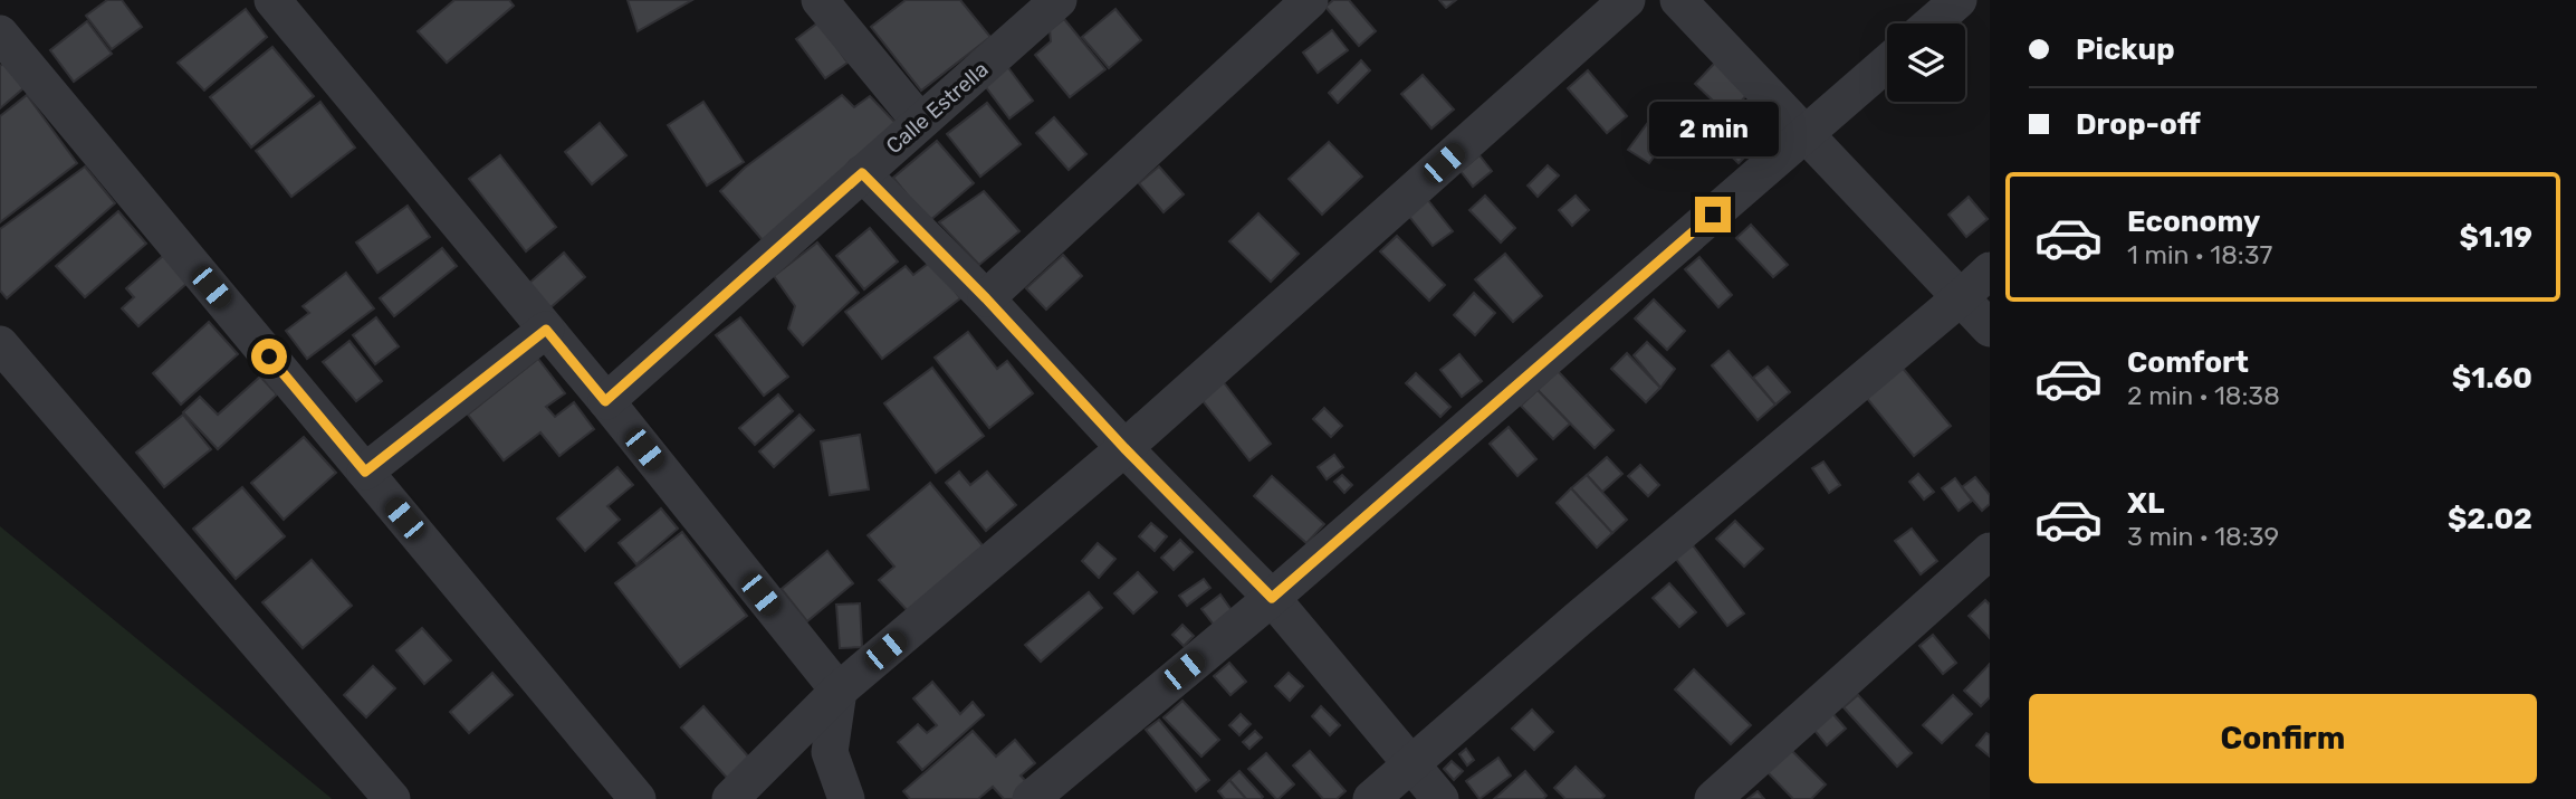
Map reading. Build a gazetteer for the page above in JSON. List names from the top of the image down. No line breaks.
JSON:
{"streets":{"street":["Calle Estrella"]},"page":{"banner":["Pickup","Drop-off"],"bubble":"2 min","list":[{"name":"Economy","note":"1 min · 18:37","value":"$1.19"},{"name":"Comfort","note":"2 min · 18:38","value":"$1.60"},{"name":"XL","note":"3 min · 18:39","value":"$2.02"}],"buttons":"Confirm"}}
